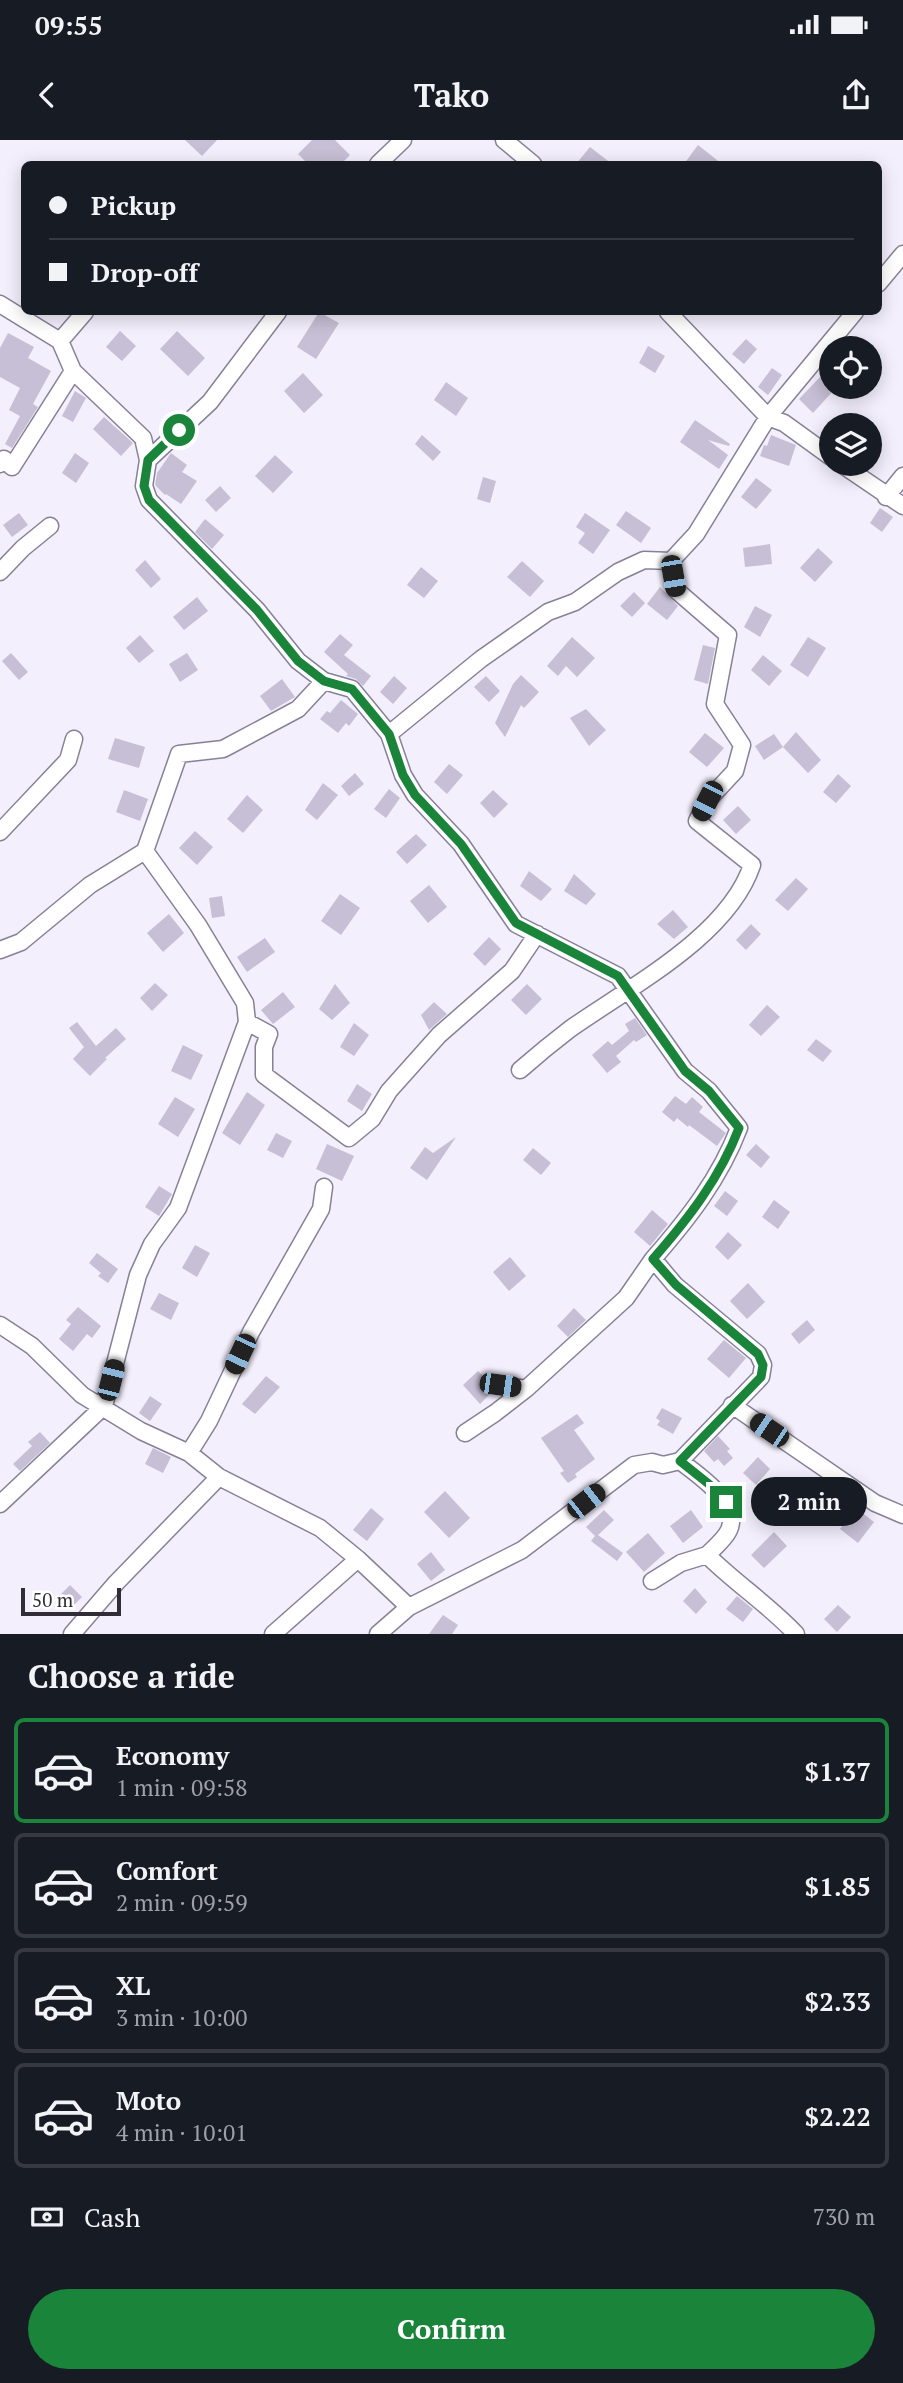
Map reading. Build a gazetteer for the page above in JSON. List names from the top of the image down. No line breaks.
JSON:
{"scale_bar":"50 m","page":{"status":"09:55","header":"Tako","banner":["Pickup","Drop-off"],"bubble":"2 min","scale":"50 m","heading":"Choose a ride","list":[{"name":"Economy","note":"1 min · 09:58","value":"$1.37"},{"name":"Comfort","note":"2 min · 09:59","value":"$1.85"},{"name":"XL","note":"3 min · 10:00","value":"$2.33"},{"name":"Moto","note":"4 min · 10:01","value":"$2.22"}],"pay":["Cash","730 m"],"buttons":"Confirm"}}
